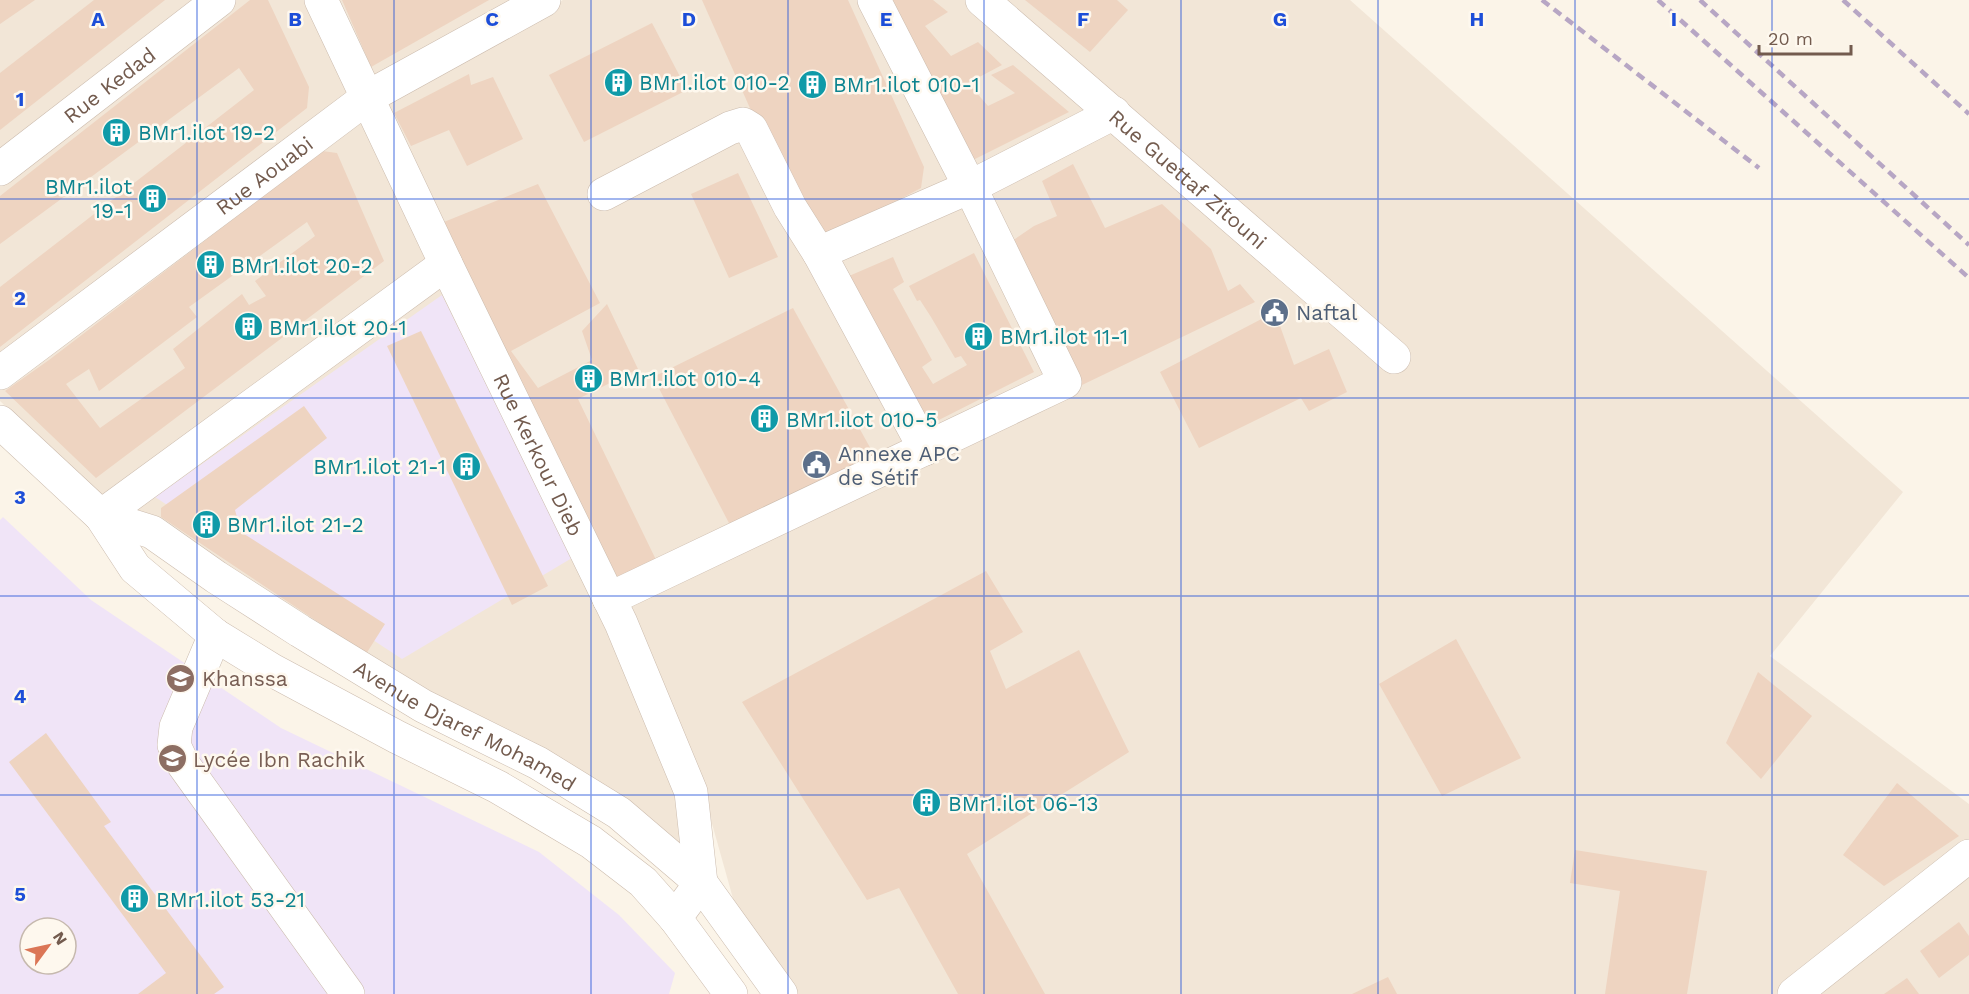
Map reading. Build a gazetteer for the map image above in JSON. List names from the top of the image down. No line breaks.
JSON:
{"streets":{"street":["Rue Kedad","Rue Aouabi","Rue Guettaf Zitouni","Rue Kerkour Dieb","Avenue Djaref Mohamed"]},"crossings":[["Rue Aouabi","Rue Kerkour Dieb"],["Rue Kerkour Dieb","Avenue Djaref Mohamed"]],"places":{"building":["BMr1.ilot 010-2","BMr1.ilot 010-1","BMr1.ilot 19-2","BMr1.ilot 19-1","BMr1.ilot 20-2","BMr1.ilot 20-1","BMr1.ilot 11-1","BMr1.ilot 010-4","BMr1.ilot 010-5","BMr1.ilot 21-1","BMr1.ilot 21-2","BMr1.ilot 06-13","BMr1.ilot 53-21"],"public building":["Naftal","Annexe APC de Sétif"],"school or university":["Khanssa","Lycée Ibn Rachik"]},"scale_bar":"20 m","north":"top right","grid":{"columns":["A","B","C","D","E","F","G","H","I"],"rows":["1","2","3","4","5"]}}
